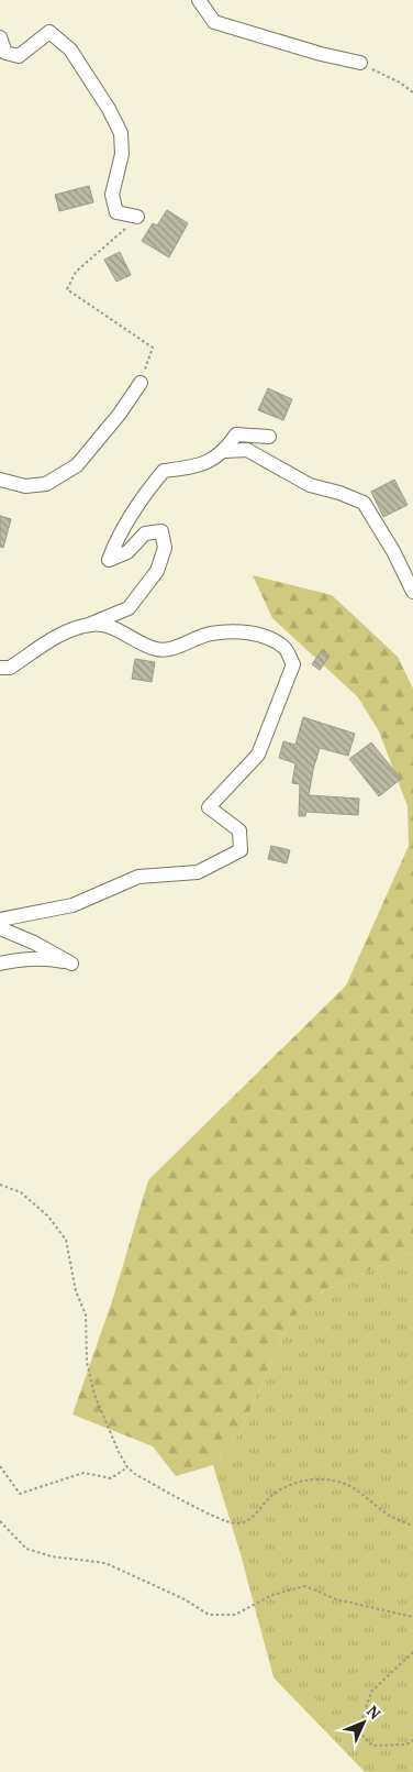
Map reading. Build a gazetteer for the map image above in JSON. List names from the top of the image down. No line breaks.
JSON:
{"north":"top right"}
